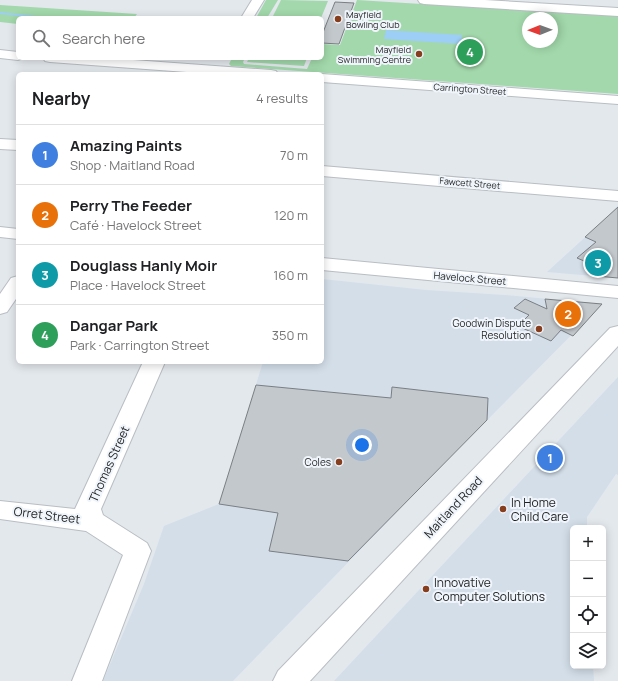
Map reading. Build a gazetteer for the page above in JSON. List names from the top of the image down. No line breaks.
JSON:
{"streets":{"main road":["Maitland Road"],"street":["Carrington Street","Fawcett Street","Havelock Street","Thomas Street","Orret Street"]},"crossings":[["Thomas Street","Orret Street"]],"places":["Mayfield Bowling Club","Mayfield Swimming Centre","Goodwin Dispute Resolution","Coles","In Home Child Care","Innovative Computer Solutions"],"north":"left","page":{"search":"Search here","pins":["4","3","2","1"],"heading":["Nearby","4 results"],"list":[{"mark":"1","name":"Amazing Paints","note":"Shop · Maitland Road","value":"70 m"},{"mark":"2","name":"Perry The Feeder","note":"Café · Havelock Street","value":"120 m"},{"mark":"3","name":"Douglass Hanly Moir","note":"Place · Havelock Street","value":"160 m"},{"mark":"4","name":"Dangar Park","note":"Park · Carrington Street","value":"350 m"}],"map_buttons":["+","−"]}}
